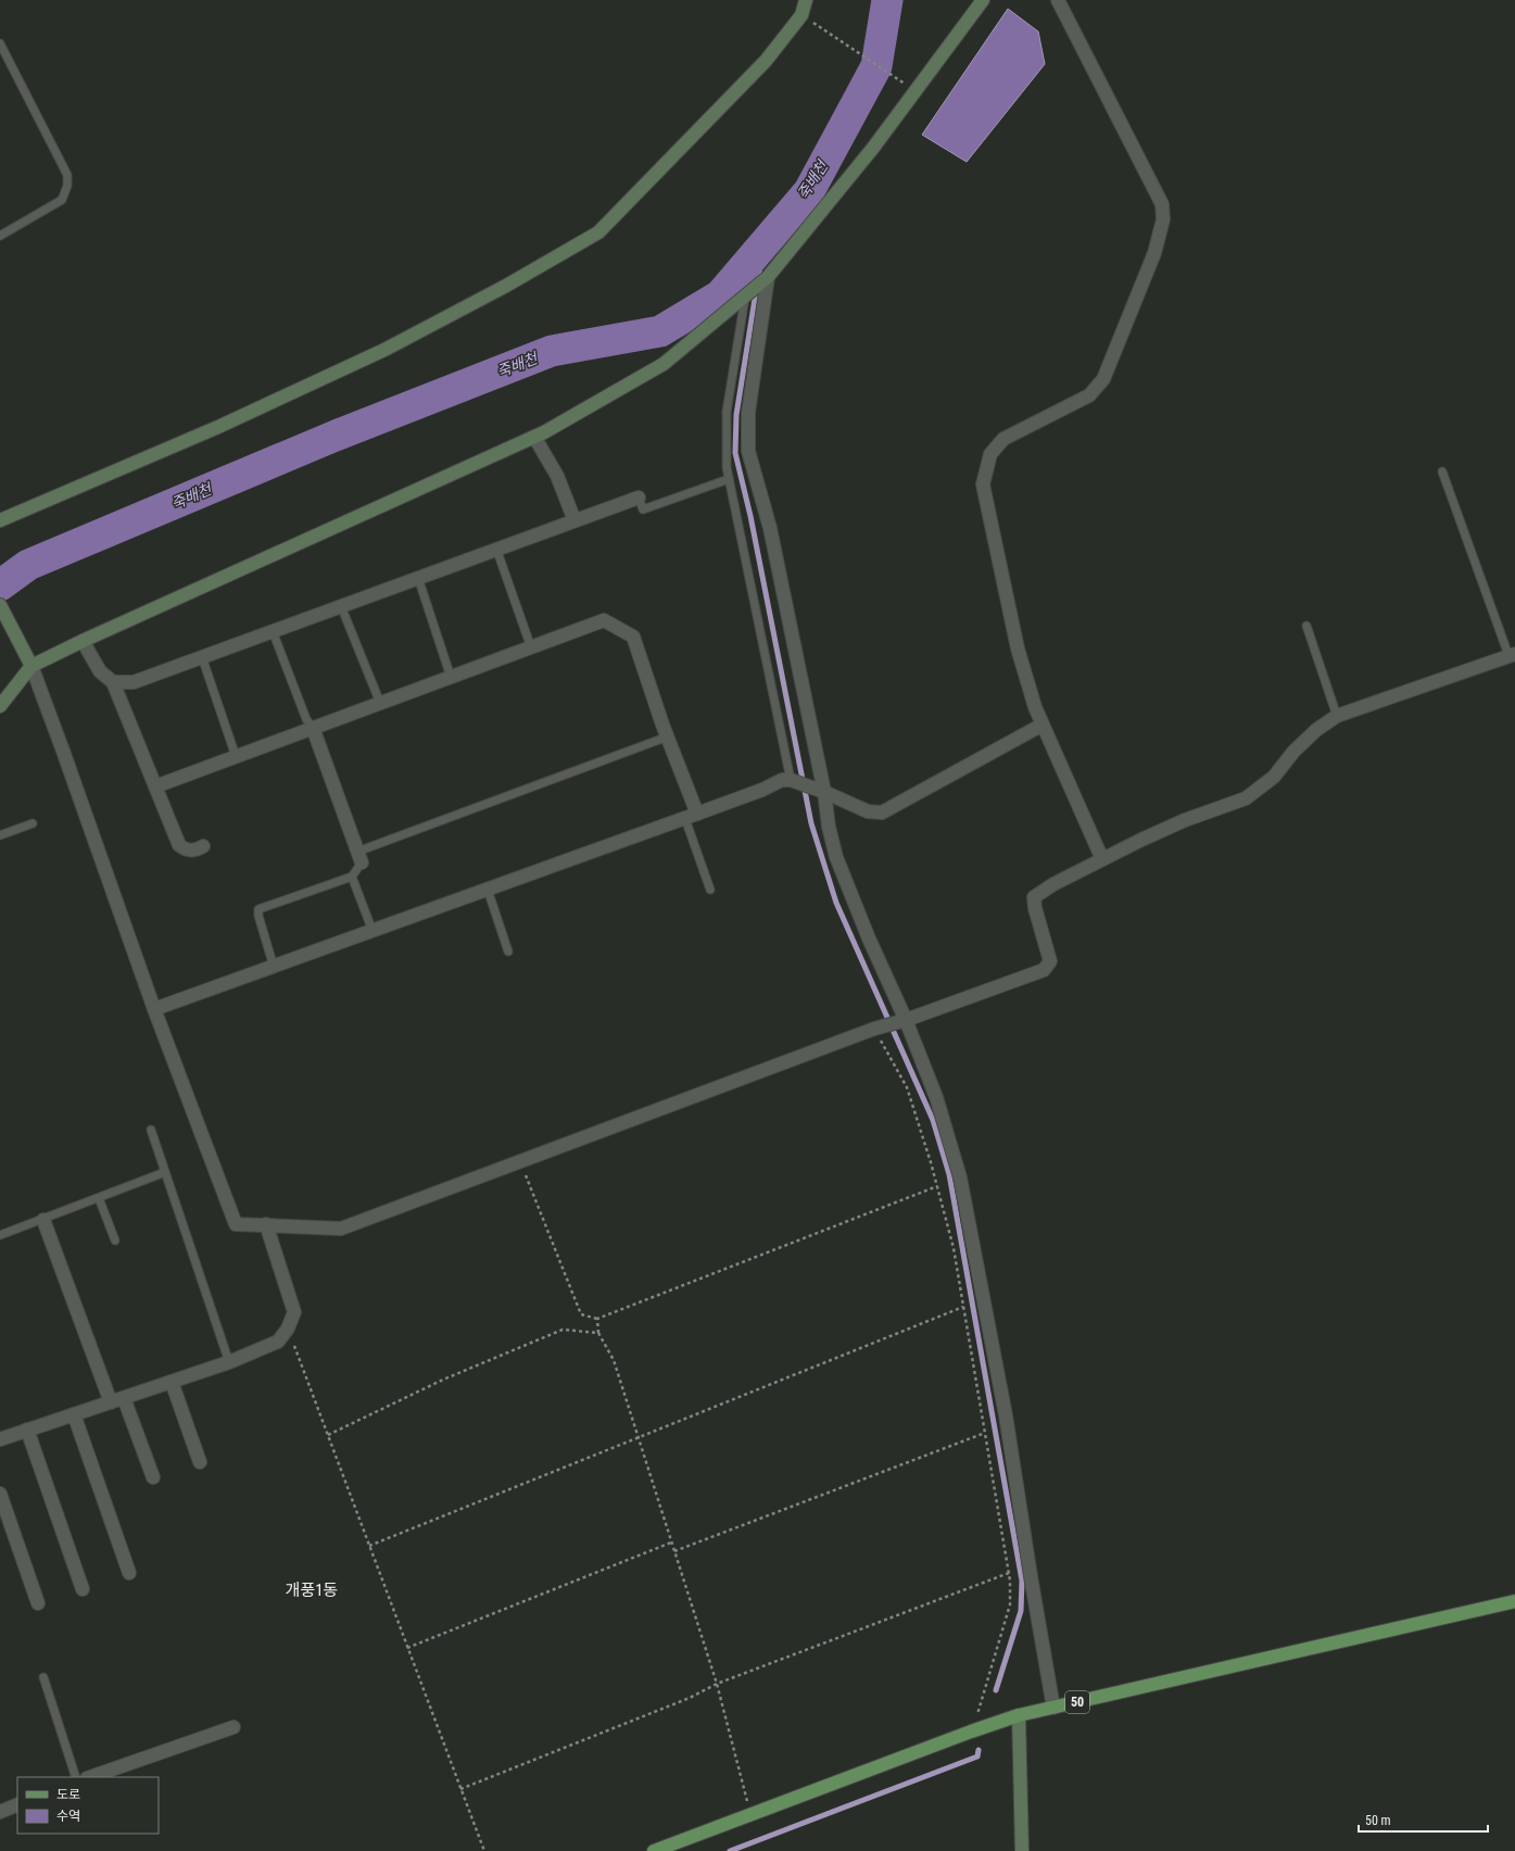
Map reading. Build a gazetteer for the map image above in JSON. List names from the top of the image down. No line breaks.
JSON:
{"streets":{"main road":["50"]},"districts":["개풍1동"],"water":["죽배천"],"legend":["도로","수역"],"scale_bar":"50 m"}
